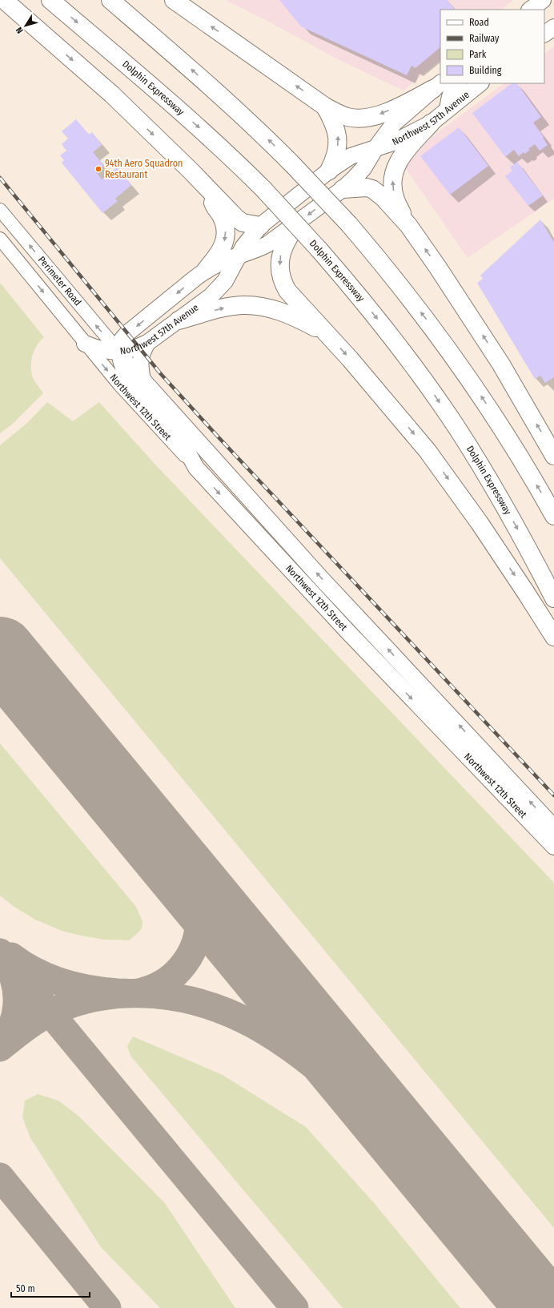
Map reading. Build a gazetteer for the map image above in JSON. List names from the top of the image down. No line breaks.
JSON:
{"streets":{"highway":["Dolphin Expressway"],"main road":["Northwest 57th Avenue","Northwest 12th Street"],"street":["Perimeter Road"]},"crossings":[["Northwest 57th Avenue","Perimeter Road"],["Northwest 57th Avenue","Northwest 12th Street"],["Perimeter Road","Northwest 12th Street"]],"places":["94th Aero Squadron Restaurant"],"legend":["Road","Railway","Park","Building"],"scale_bar":"50 m","north":"bottom left"}
